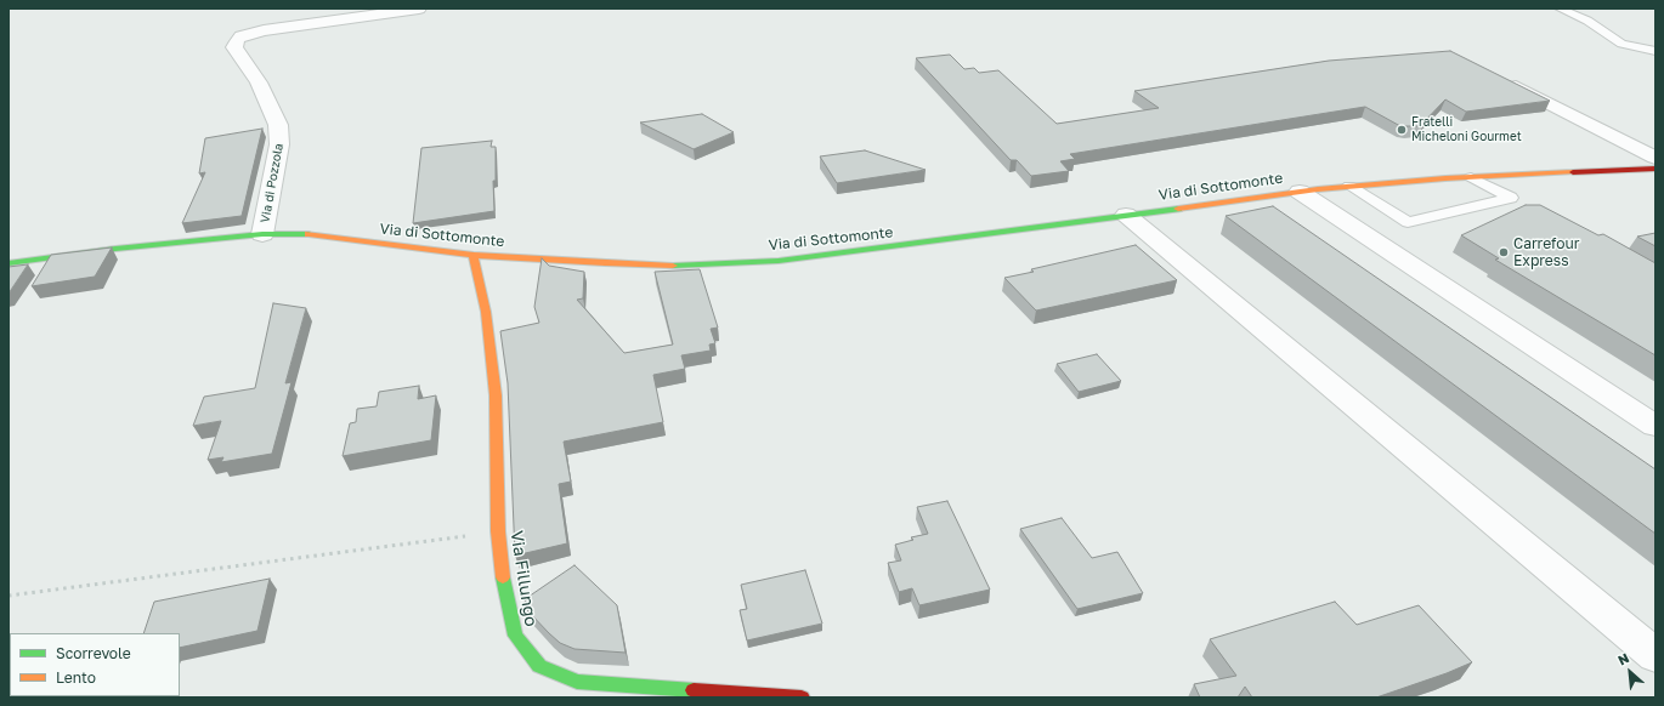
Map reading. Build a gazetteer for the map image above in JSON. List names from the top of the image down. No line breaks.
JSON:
{"streets":{"main road":["Via di Sottomonte","Via Fillungo"],"street":["Via di Pozzola"]},"crossings":[["Via di Pozzola","Via di Sottomonte"],["Via di Sottomonte","Via Fillungo"]],"places":["Fratelli Micheloni Gourmet","Carrefour Express"],"legend":["Scorrevole","Lento"],"north":"top left"}
